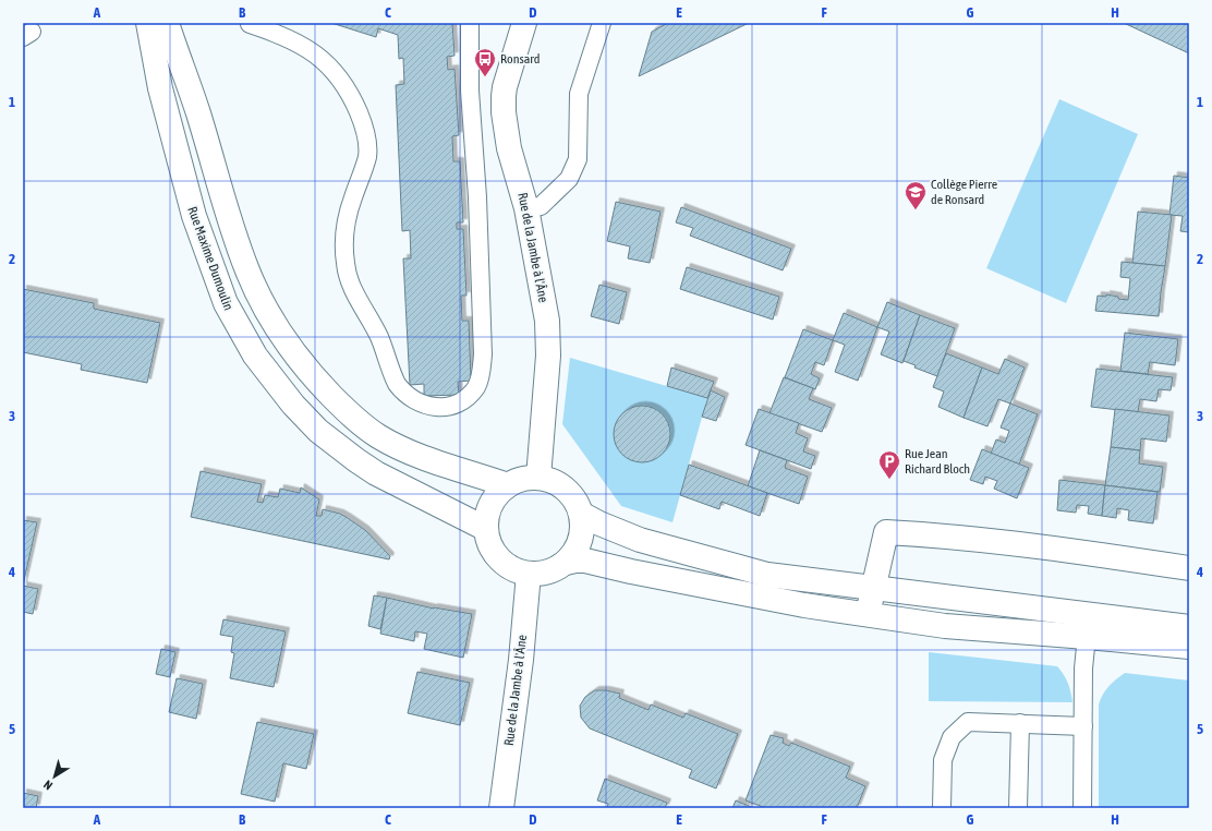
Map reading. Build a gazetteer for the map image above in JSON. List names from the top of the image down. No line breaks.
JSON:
{"streets":{"street":["Rue de la Jambe à l'Âne","Rue Maxime Dumoulin"]},"crossings":[["Rue de la Jambe à l'Âne","Rue Maxime Dumoulin"]],"places":{"bus stop":["Ronsard"],"school or university":["Collège Pierre de Ronsard"],"parking":["Rue Jean Richard Bloch"]},"north":"bottom left","grid":{"columns":["A","B","C","D","E","F","G","H"],"rows":["1","2","3","4","5"]}}
